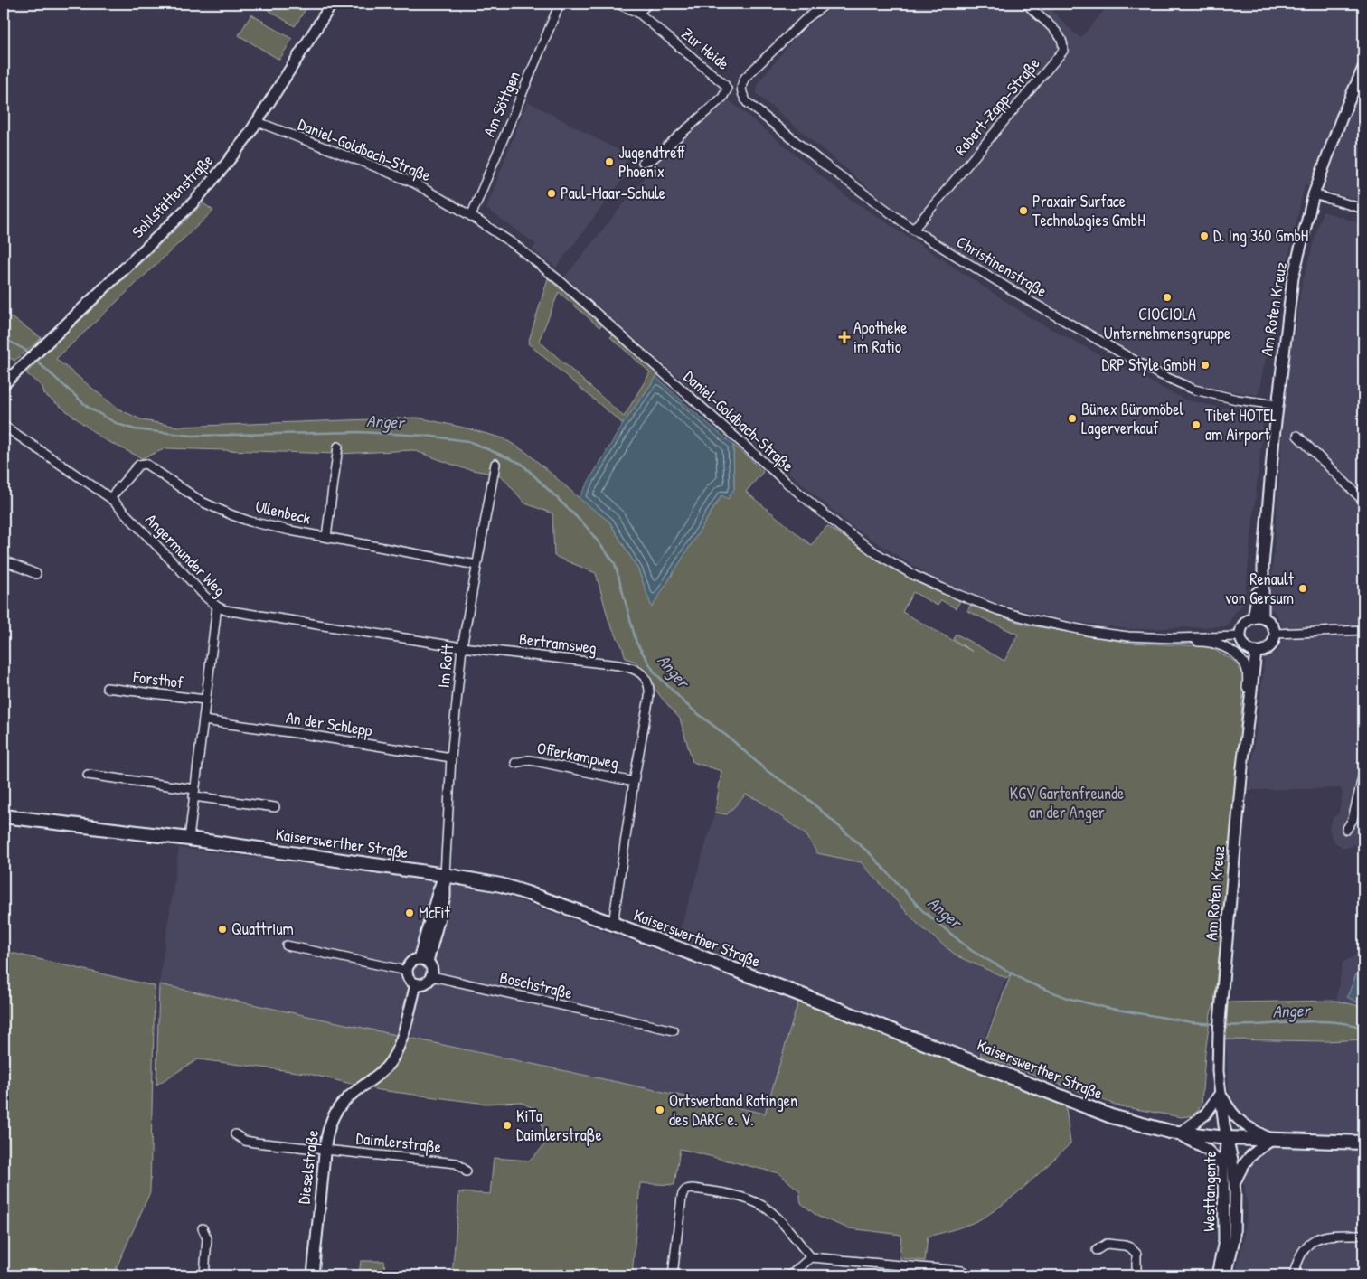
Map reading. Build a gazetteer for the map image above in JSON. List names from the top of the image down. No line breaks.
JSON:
{"streets":{"main road":["Kaiserswerther Straße"],"street":["Zur Heide","Am Söttgen","Robert-Zapp-Straße","Daniel-Goldbach-Straße","Sohlstättenstraße","Christinenstraße","Am Roten Kreuz","Ullenbeck","Angermunder Weg","Bertramsweg","Im Rott","Forsthof","An der Schlepp","Offerkampweg","Boschstraße","Daimlerstraße","Dieselstraße","Westtangente"]},"crossings":[["Am Söttgen","Daniel-Goldbach-Straße"],["Robert-Zapp-Straße","Christinenstraße"],["Daniel-Goldbach-Straße","Sohlstättenstraße"],["Daniel-Goldbach-Straße","Am Roten Kreuz"],["Christinenstraße","Am Roten Kreuz"],["Am Roten Kreuz","Kaiserswerther Straße"],["Am Roten Kreuz","Westtangente"],["Ullenbeck","Angermunder Weg"],["Ullenbeck","Im Rott"],["Angermunder Weg","Bertramsweg"],["Angermunder Weg","Forsthof"],["Angermunder Weg","An der Schlepp"],["Angermunder Weg","Kaiserswerther Straße"],["Bertramsweg","Im Rott"],["Bertramsweg","Offerkampweg"],["Bertramsweg","Kaiserswerther Straße"],["Im Rott","An der Schlepp"],["Im Rott","Kaiserswerther Straße"],["Kaiserswerther Straße","Westtangente"],["Boschstraße","Dieselstraße"],["Daimlerstraße","Dieselstraße"]],"water":["Anger"],"parks":["KGV Gartenfreunde an der Anger"],"places":{"other":["Jugendtreff Phoenix","Paul-Maar-Schule","Praxair Surface Technologies GmbH","D. Ing 360 GmbH","CIOCIOLA Unternehmensgruppe","DRP Style GmbH","Bünex Büromöbel Lagerverkauf","Tibet HOTEL am Airport","Renault von Gersum","McFit","Quattrium","Ortsverband Ratingen des DARC e. V.","KiTa Daimlerstraße"],"health":["Apotheke im Ratio"]}}
